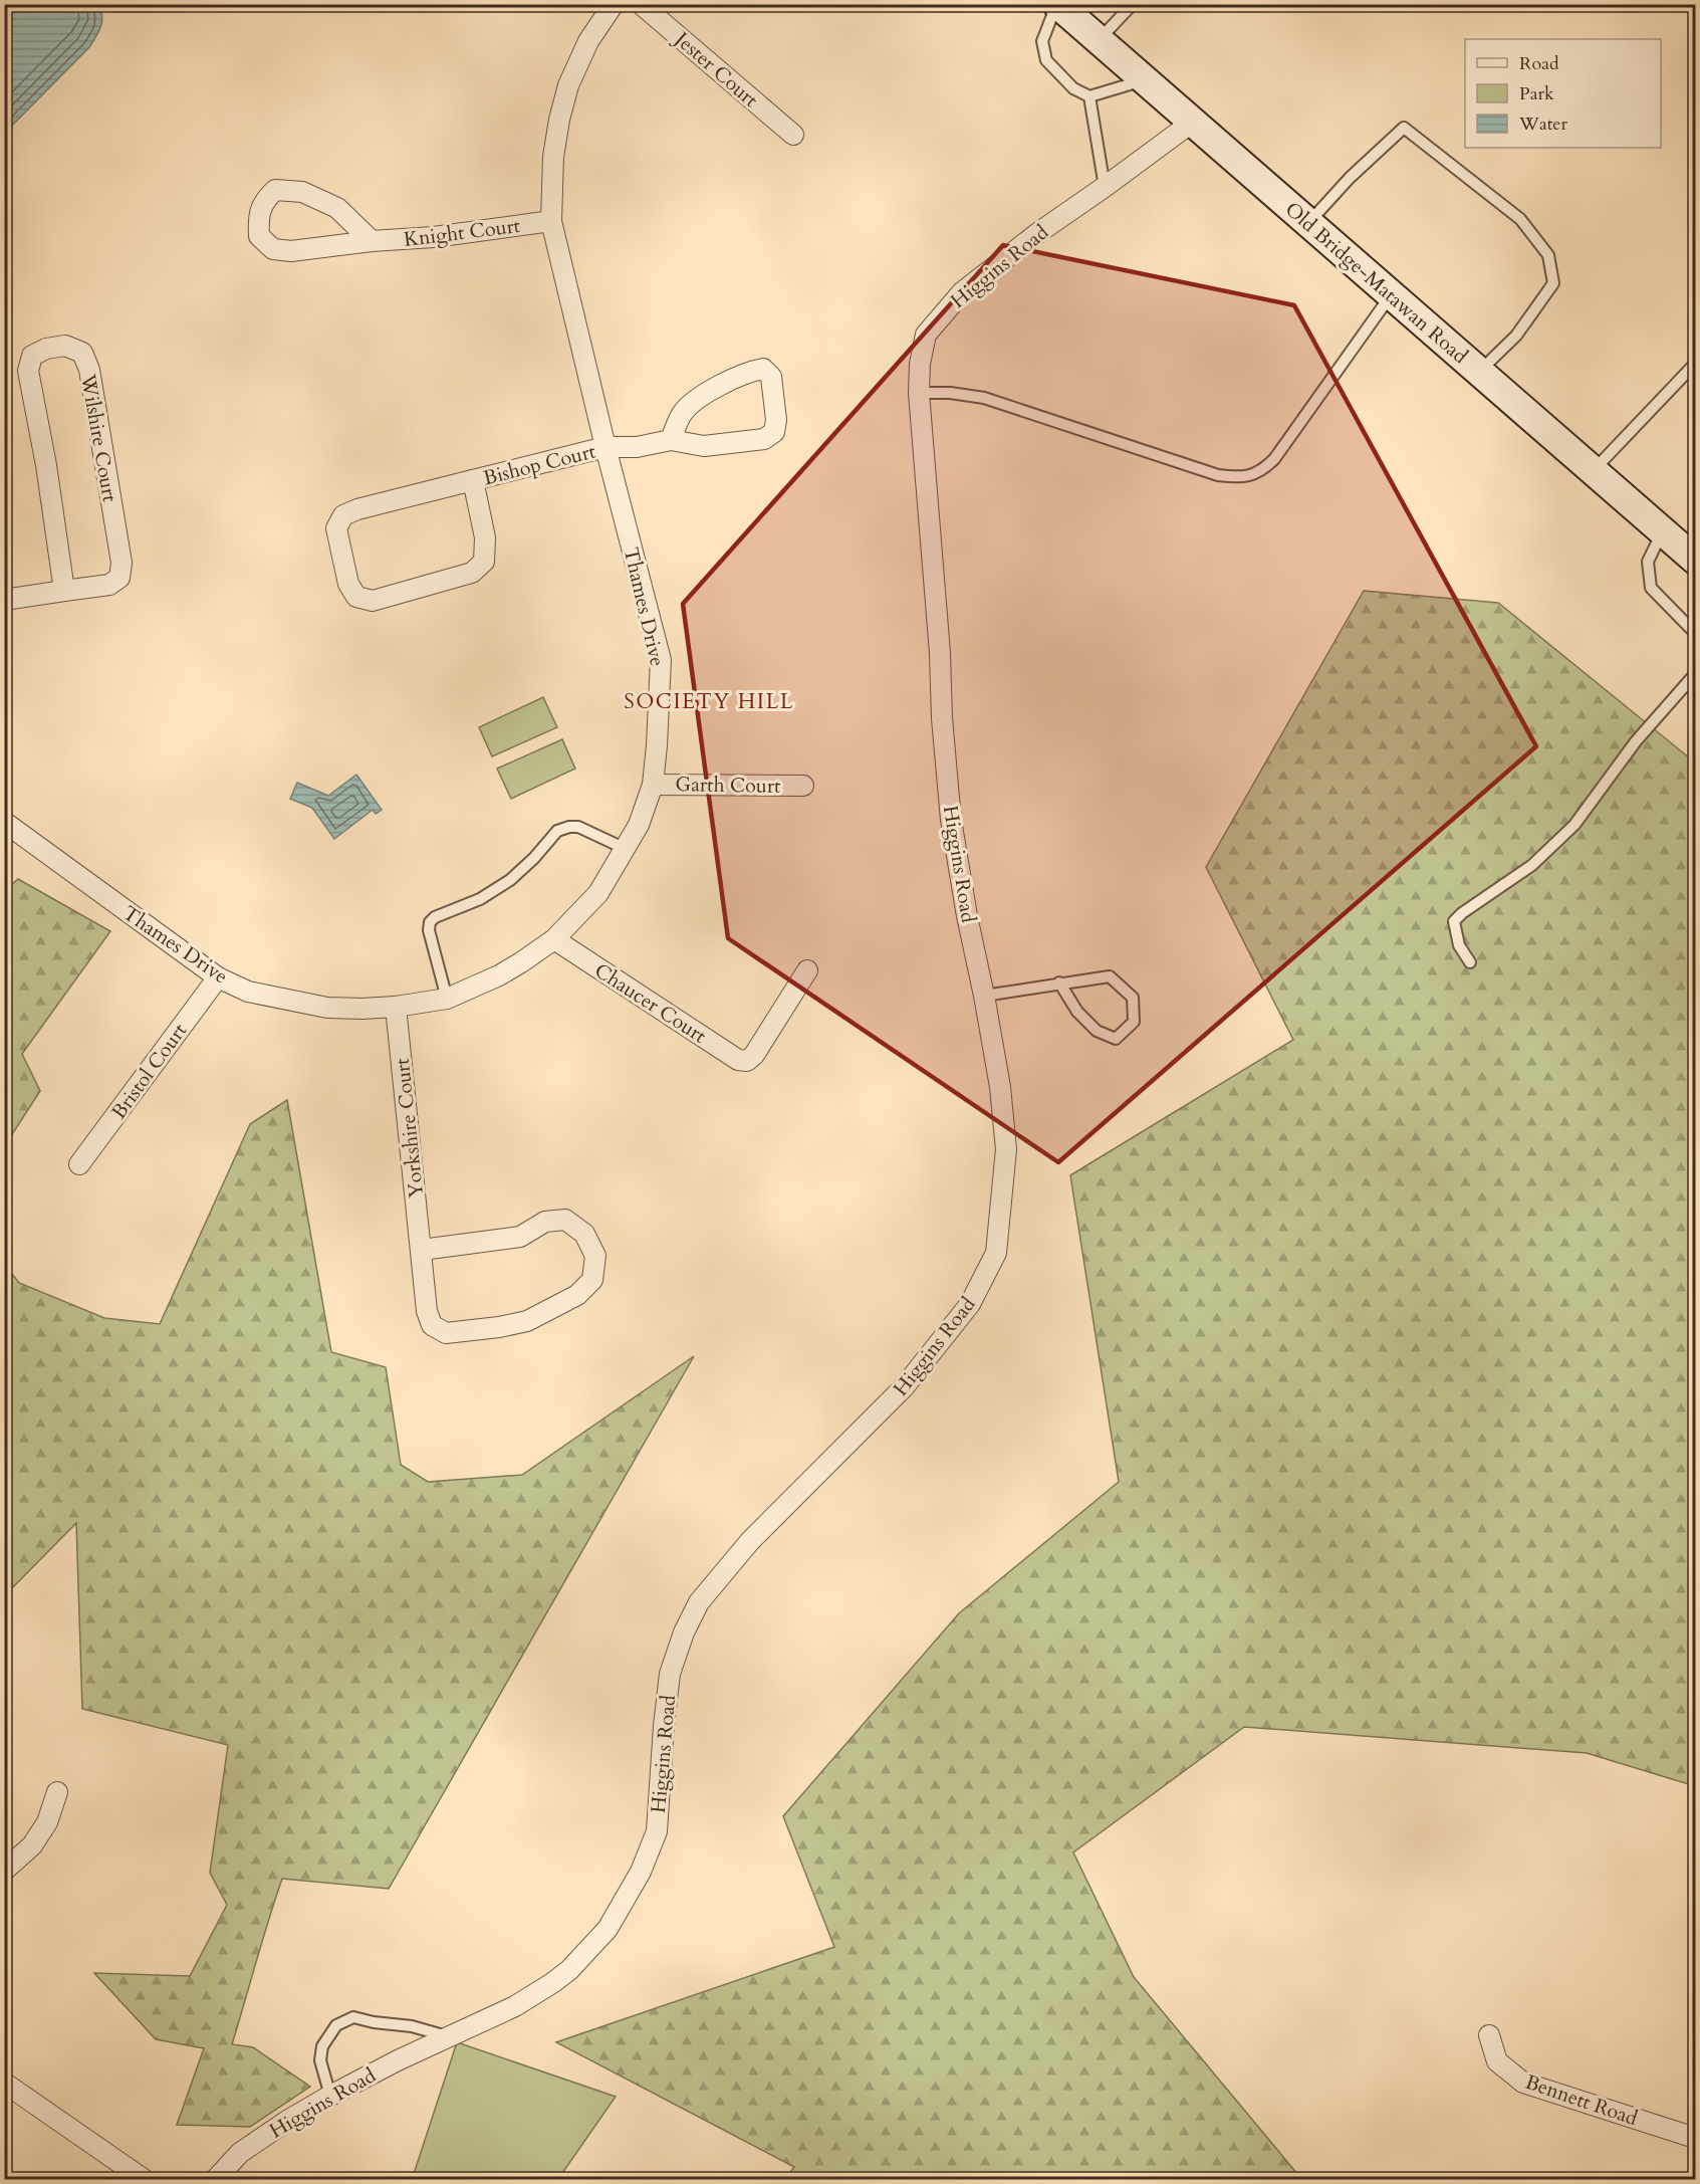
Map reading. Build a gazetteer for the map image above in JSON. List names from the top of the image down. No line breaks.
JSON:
{"streets":{"main road":["Old Bridge-Matawan Road"],"street":["Jester Court","Knight Court","Higgins Road","Wilshire Court","Bishop Court","Thames Drive","Garth Court","Chaucer Court","Bristol Court","Yorkshire Court","Bennett Road"]},"crossings":[["Knight Court","Thames Drive"],["Higgins Road","Old Bridge-Matawan Road"],["Bishop Court","Thames Drive"],["Thames Drive","Garth Court"],["Thames Drive","Chaucer Court"],["Thames Drive","Bristol Court"],["Thames Drive","Yorkshire Court"]],"districts":["SOCIETY HILL"],"legend":["Road","Park","Water"]}
